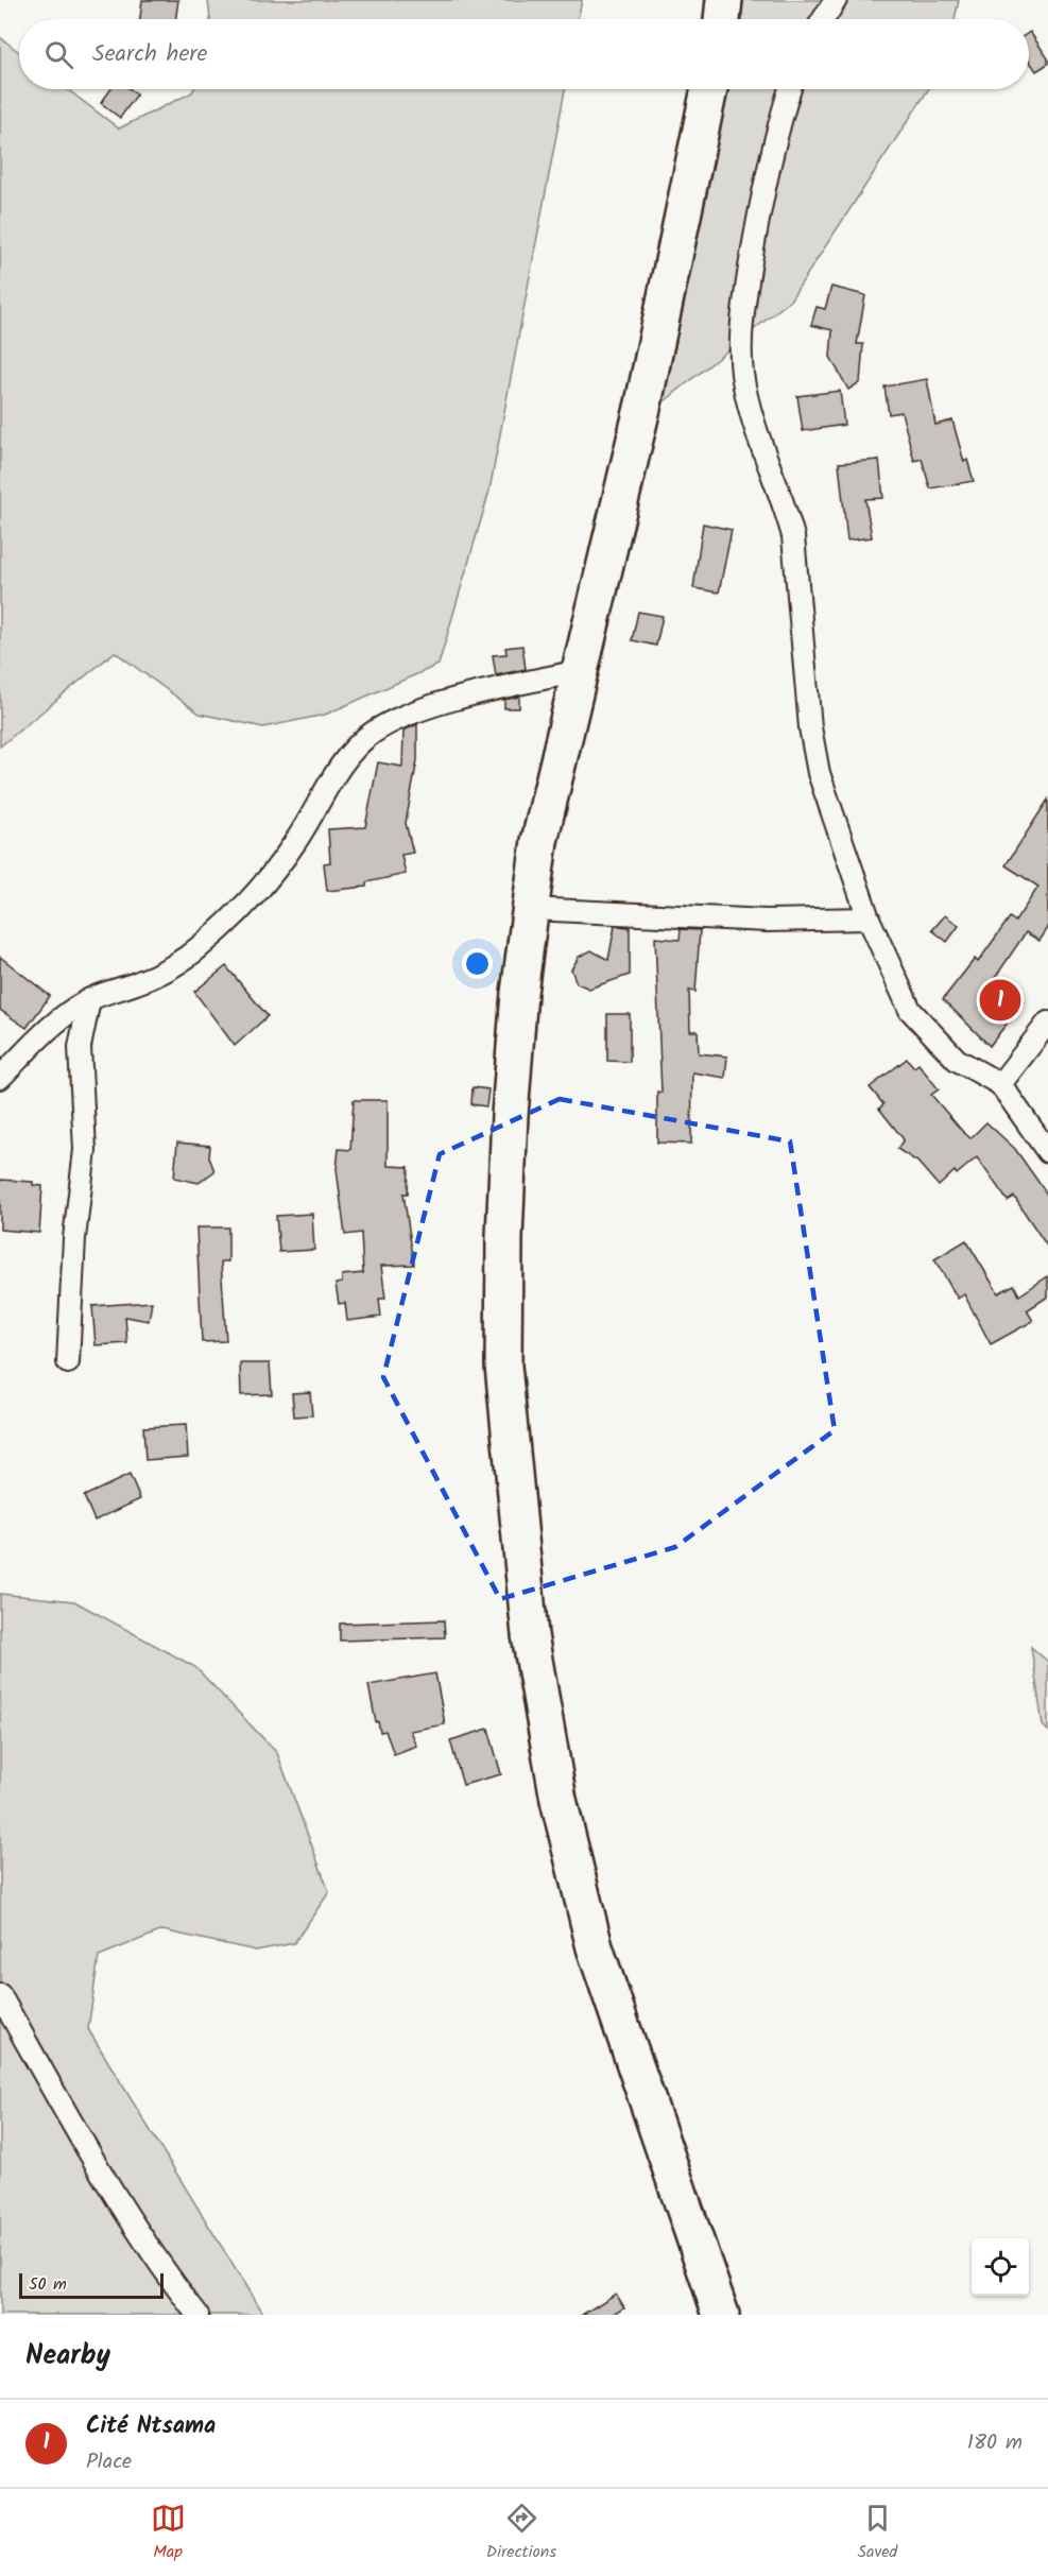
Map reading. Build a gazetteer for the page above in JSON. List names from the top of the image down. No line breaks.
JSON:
{"scale_bar":"50 m","page":{"search":"Search here","pins":"1","scale":"50 m","heading":"Nearby","list":[{"mark":"1","name":"Cité Ntsama","note":"Place","value":"180 m"}],"nav":["Map","Directions","Saved"]}}
